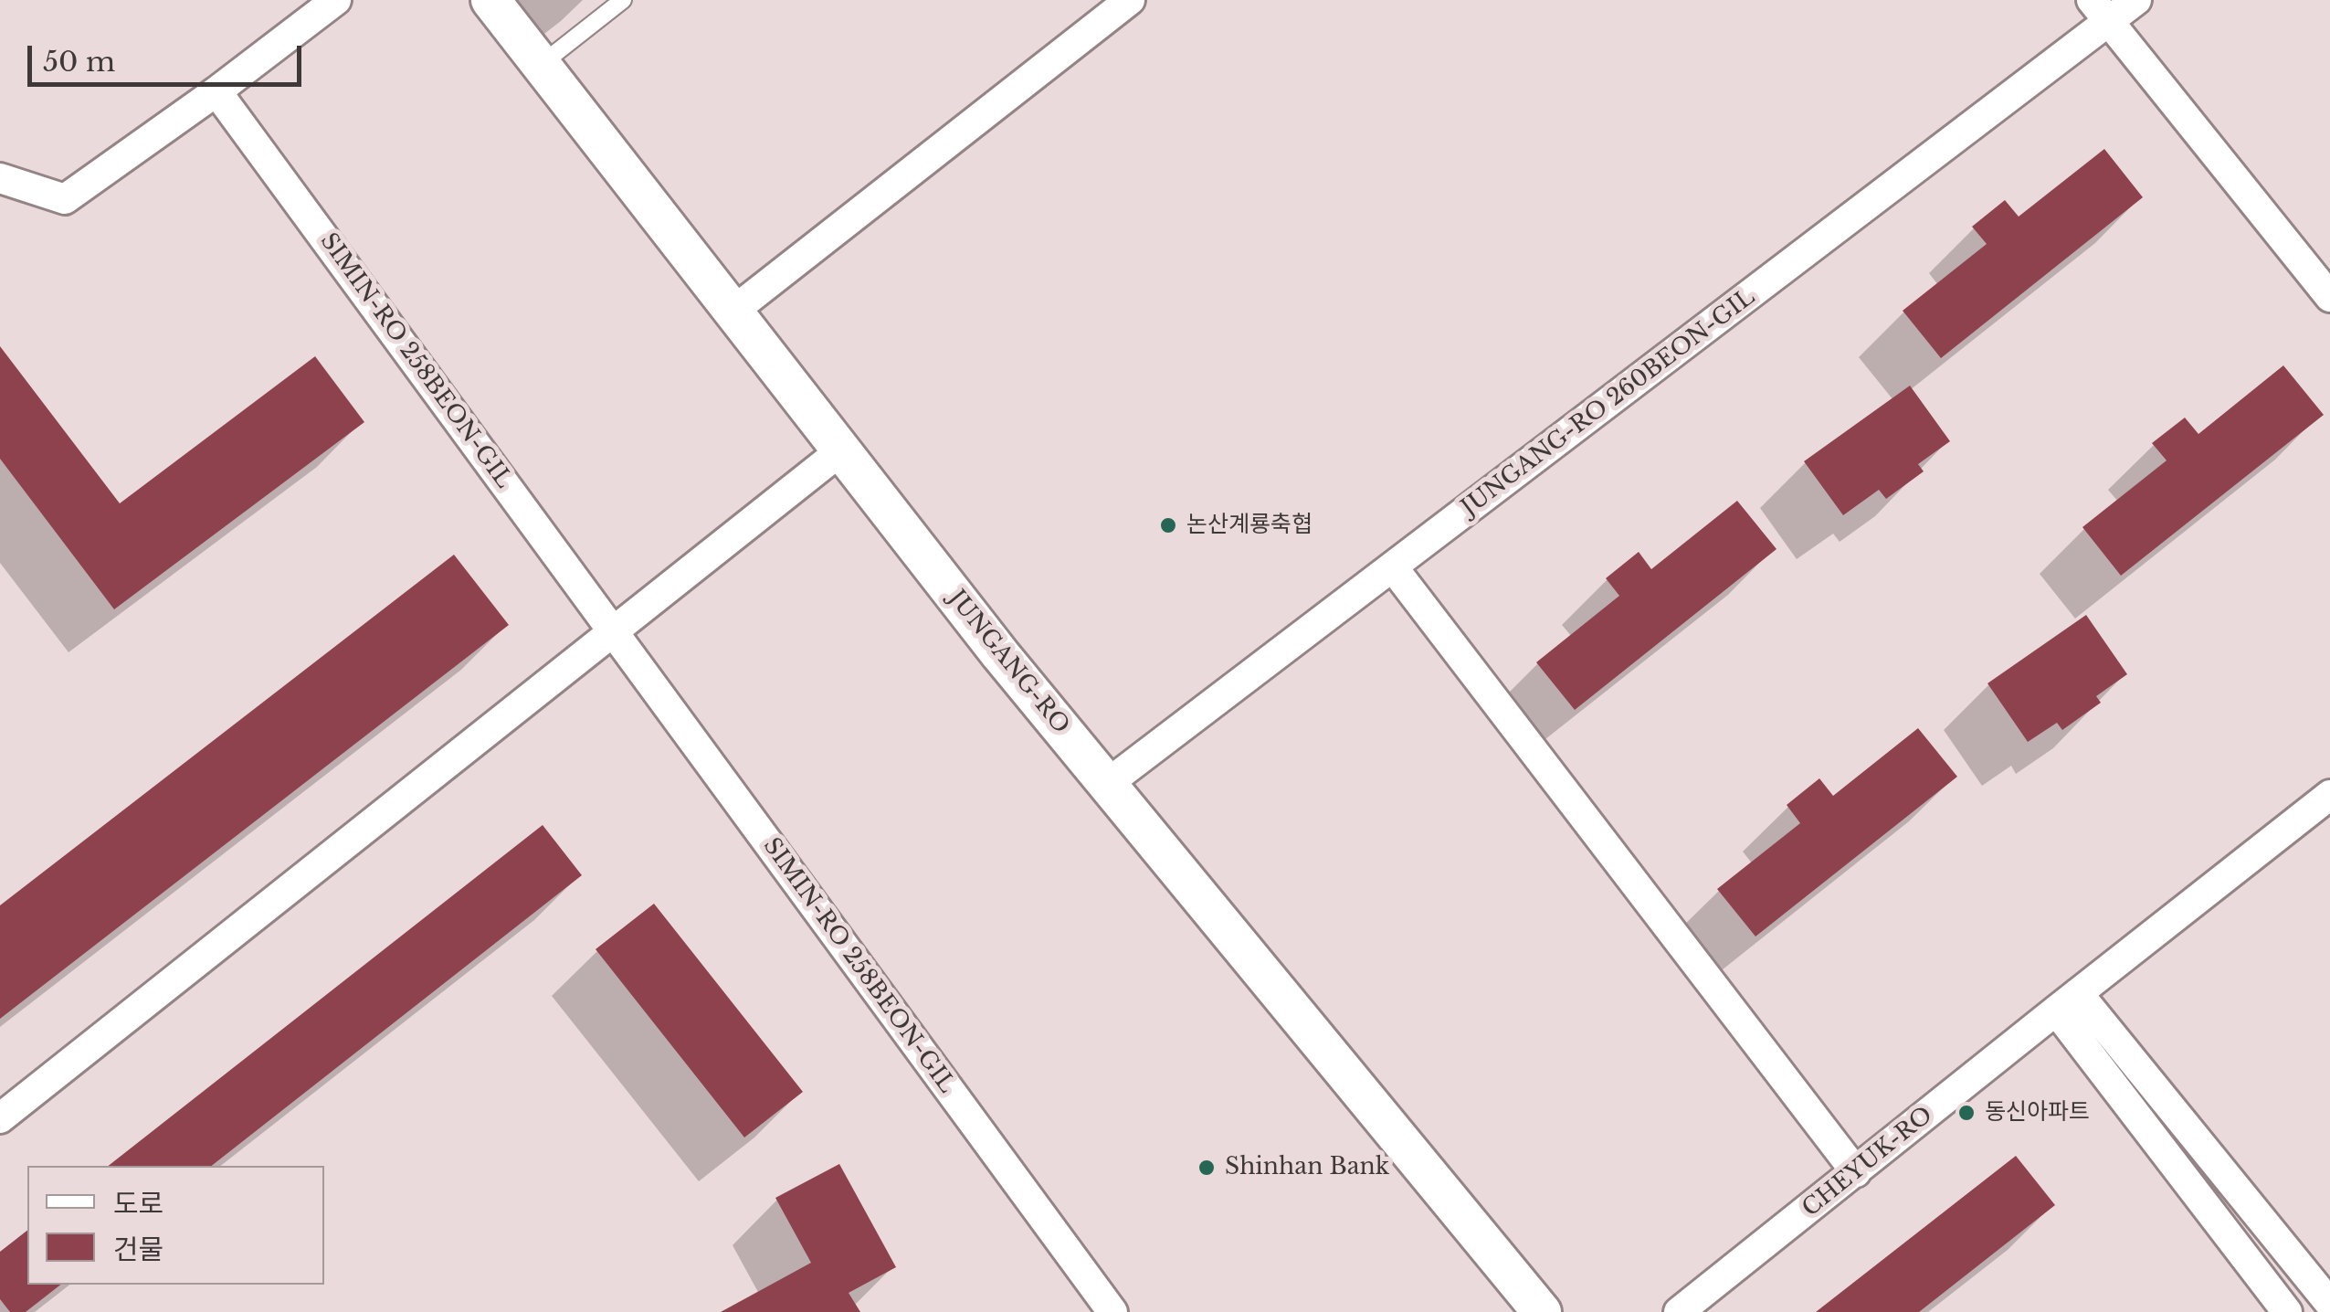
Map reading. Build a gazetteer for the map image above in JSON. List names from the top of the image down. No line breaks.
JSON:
{"streets":{"street":["SIMIN-RO 258BEON-GIL","JUNGANG-RO 260BEON-GIL","JUNGANG-RO","CHEYUK-RO"]},"crossings":[["JUNGANG-RO 260BEON-GIL","JUNGANG-RO"]],"places":["논산계룡축협","동신아파트","Shinhan Bank"],"legend":["도로","건물"],"scale_bar":"50 m"}
